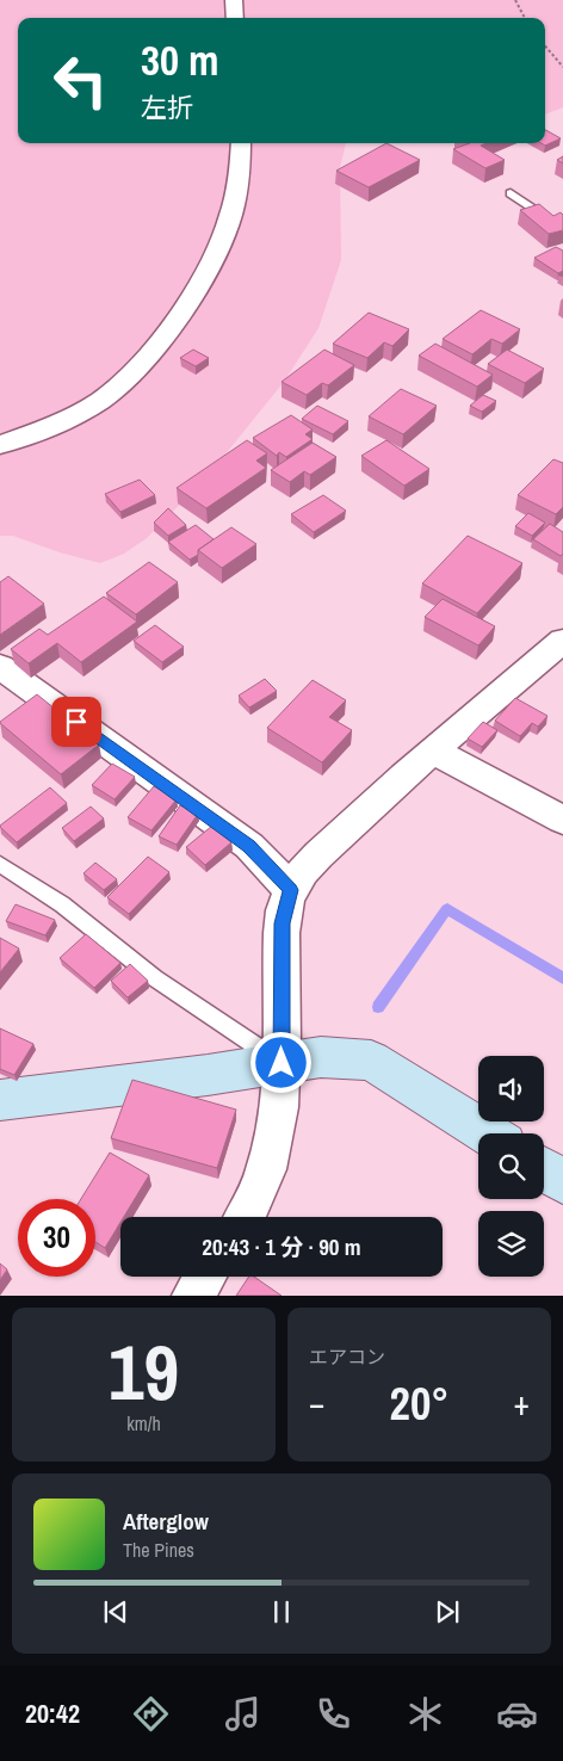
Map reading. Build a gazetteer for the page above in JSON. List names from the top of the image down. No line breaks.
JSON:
{"page":{"turn":["30 m","左折"],"limit":"30","trip":"20:43 · 1 分 · 90 m","tile":[["19","km/h"],"エアコン"],"heat":["−","20°","+"],"song":["Afterglow","The Pines"],"tabs":"20:42"}}
